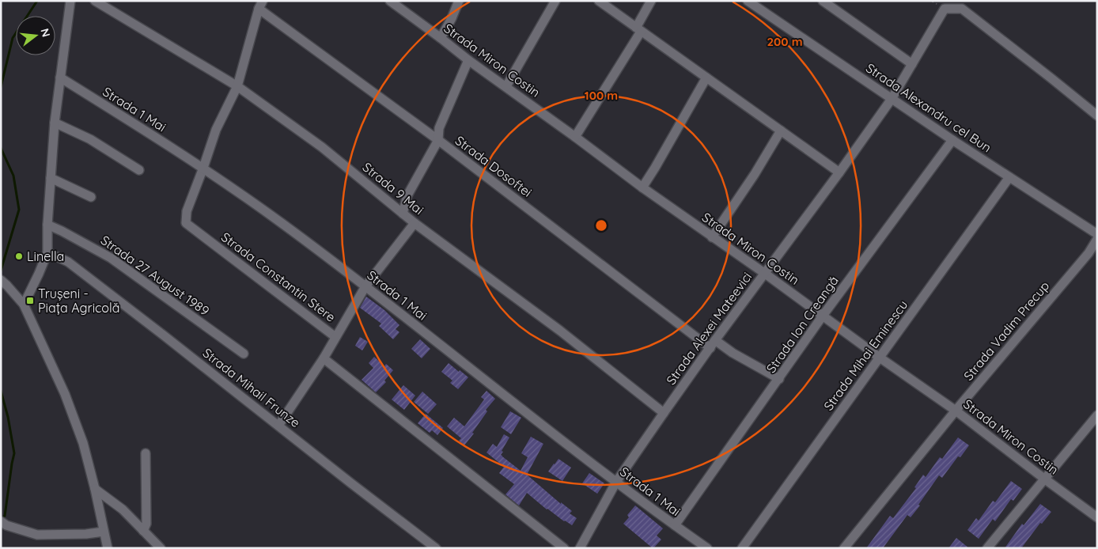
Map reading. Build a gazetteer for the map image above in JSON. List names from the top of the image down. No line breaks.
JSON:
{"streets":{"street":["Strada Miron Costin","Strada Alexandru cel Bun","Strada 1 Mai","Strada Dosoftei","Strada 9 Mai","Strada 27 August 1989","Strada Constantin Stere","Strada Ion Creangă","Strada Alexei Mateevici","Strada Vadim Precup","Strada Mihai Eminescu","Strada Mihail Frunze"]},"crossings":[["Strada Miron Costin","Strada Ion Creangă"],["Strada Miron Costin","Strada Alexei Mateevici"],["Strada Miron Costin","Strada Vadim Precup"],["Strada Miron Costin","Strada Mihai Eminescu"],["Strada Alexandru cel Bun","Strada Ion Creangă"],["Strada Alexandru cel Bun","Strada Alexei Mateevici"],["Strada Alexandru cel Bun","Strada Mihai Eminescu"],["Strada 1 Mai","Strada Constantin Stere"],["Strada 1 Mai","Strada Ion Creangă"],["Strada 1 Mai","Strada Alexei Mateevici"],["Strada Dosoftei","Strada Constantin Stere"],["Strada Dosoftei","Strada Ion Creangă"],["Strada Dosoftei","Strada Alexei Mateevici"],["Strada 9 Mai","Strada Constantin Stere"],["Strada 9 Mai","Strada Alexei Mateevici"],["Strada Constantin Stere","Strada Mihail Frunze"]],"places":{"other":["Linella"],"transit":["Trușeni - Piața Agricolă"]},"north":"right","rings":["200 m","100 m"]}
